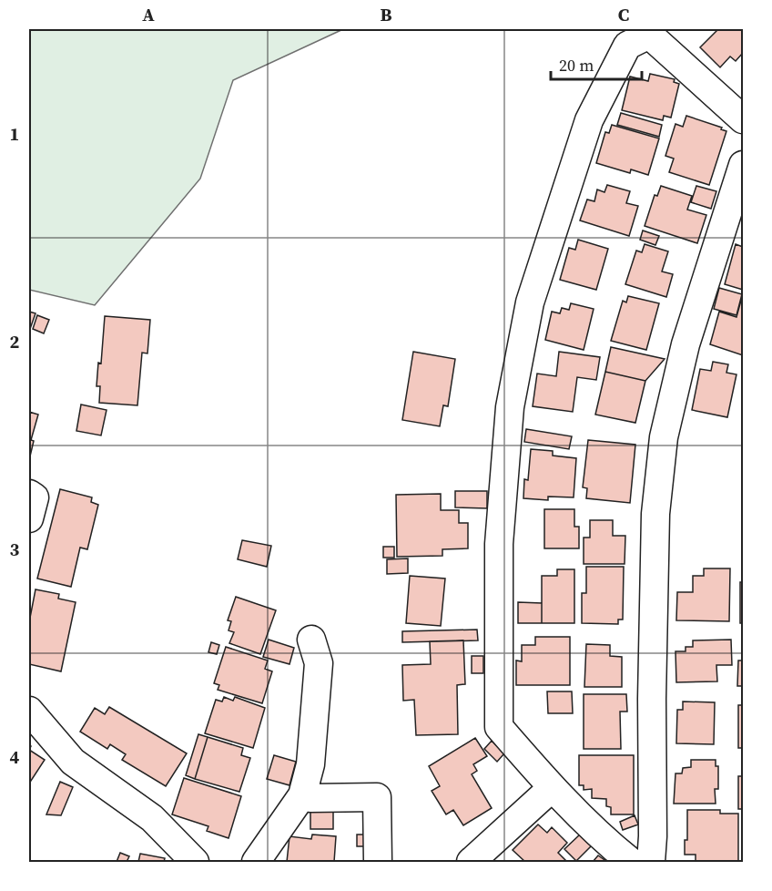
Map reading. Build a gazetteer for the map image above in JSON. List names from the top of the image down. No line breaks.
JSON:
{"scale_bar":"20 m","grid":{"columns":["A","B","C"],"rows":["1","2","3","4"]}}
